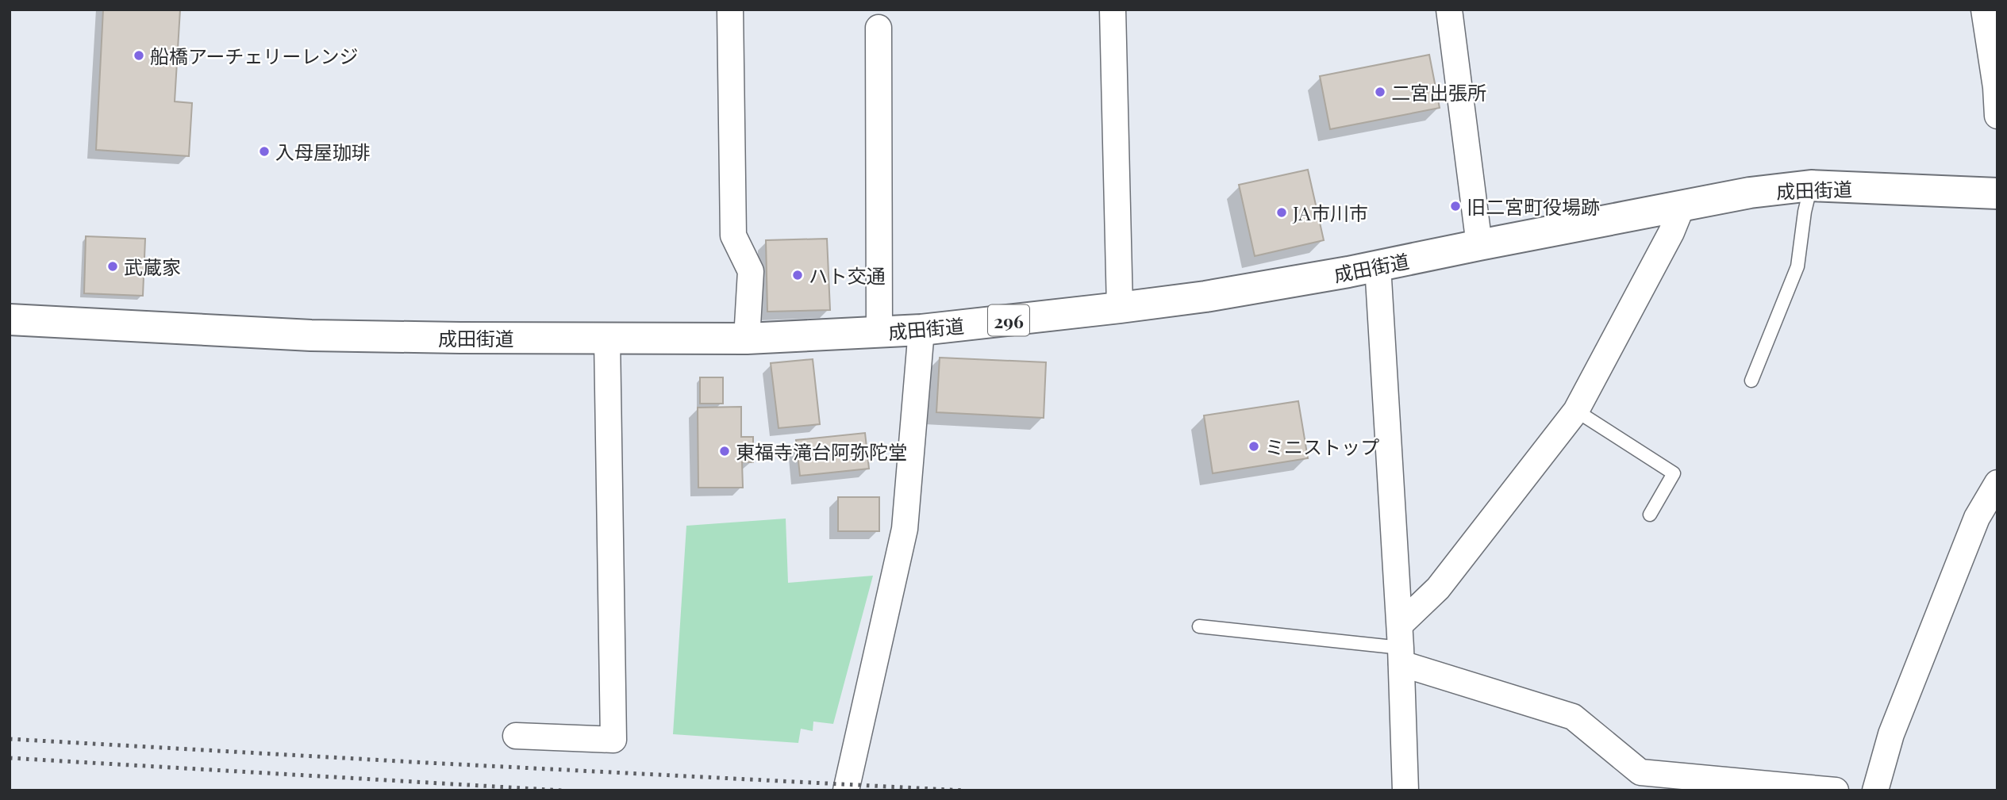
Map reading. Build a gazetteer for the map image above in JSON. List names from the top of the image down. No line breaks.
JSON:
{"streets":{"highway":["成田街道","296"]},"places":["船橋アーチェリーレンジ","二宮出張所","入母屋珈琲","旧二宮町役場跡","JA市川市","武蔵家","ハト交通","ミニストップ","東福寺滝台阿弥陀堂"]}
